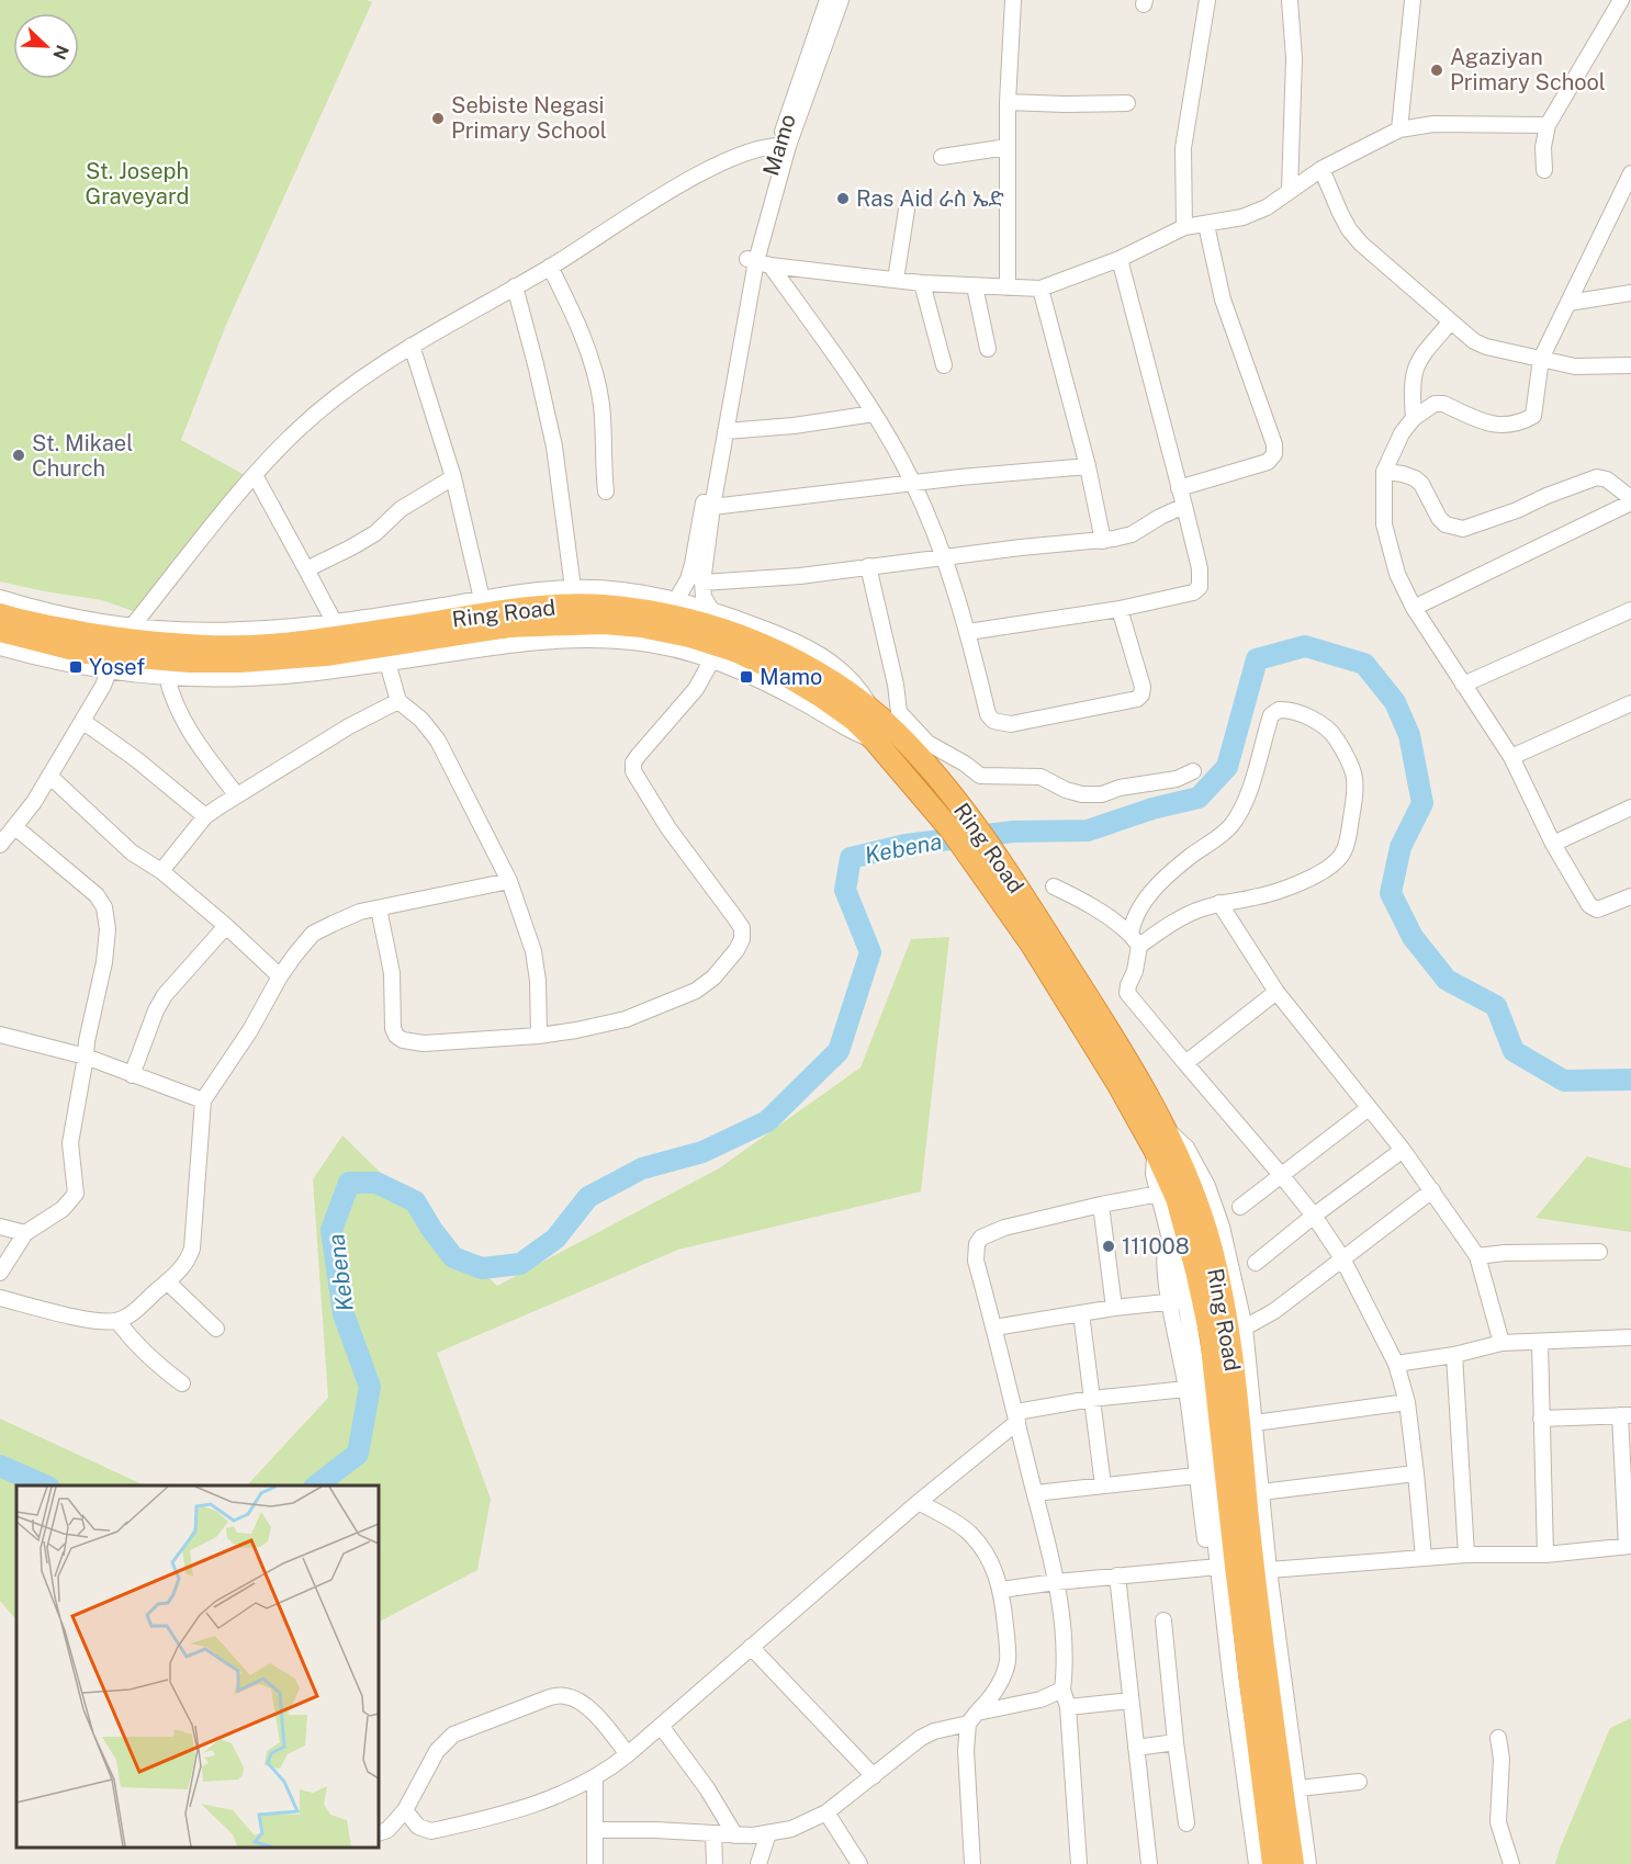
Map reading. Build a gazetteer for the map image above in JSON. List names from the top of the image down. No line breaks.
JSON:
{"streets":{"highway":["Ring Road"],"street":["Mamo"]},"water":["Kebena"],"parks":["St. Joseph Graveyard"],"places":{"other":["Agaziyan Primary School","Sebiste Negasi Primary School","Ras Aid ራስ ኤድ","St. Mikael Church","111008"],"transit":["Yosef","Mamo"]},"north":"bottom right"}
